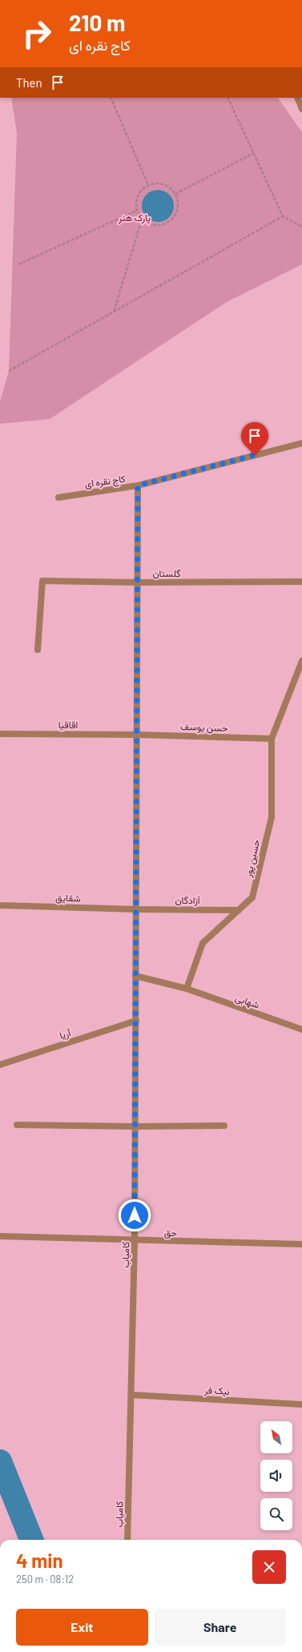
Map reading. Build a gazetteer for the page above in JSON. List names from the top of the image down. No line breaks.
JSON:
{"streets":{"street":["کاج نقره ای","گلستان","اقاقیا","حسن یوسف","حسین پور","شقایق","آزادگان","شهابی","آریا","حق","کامیاب","نیک فر"]},"crossings":[["کاج نقره ای","کامیاب"],["گلستان","کامیاب"],["اقاقیا","حسن یوسف"],["اقاقیا","کامیاب"],["حسن یوسف","حسین پور"],["حسن یوسف","کامیاب"],["حسین پور","آزادگان"],["حسین پور","شهابی"],["شقایق","آزادگان"],["شقایق","کامیاب"],["آزادگان","کامیاب"],["آریا","کامیاب"],["حق","کامیاب"],["کامیاب","نیک فر"]],"parks":["پارک هنر"],"north":"top left","page":{"turn":["210 m","کاج نقره ای"],"then":"Then","heading":["4 min","250 m · 08:12"],"buttons":["Exit","Share"]}}
